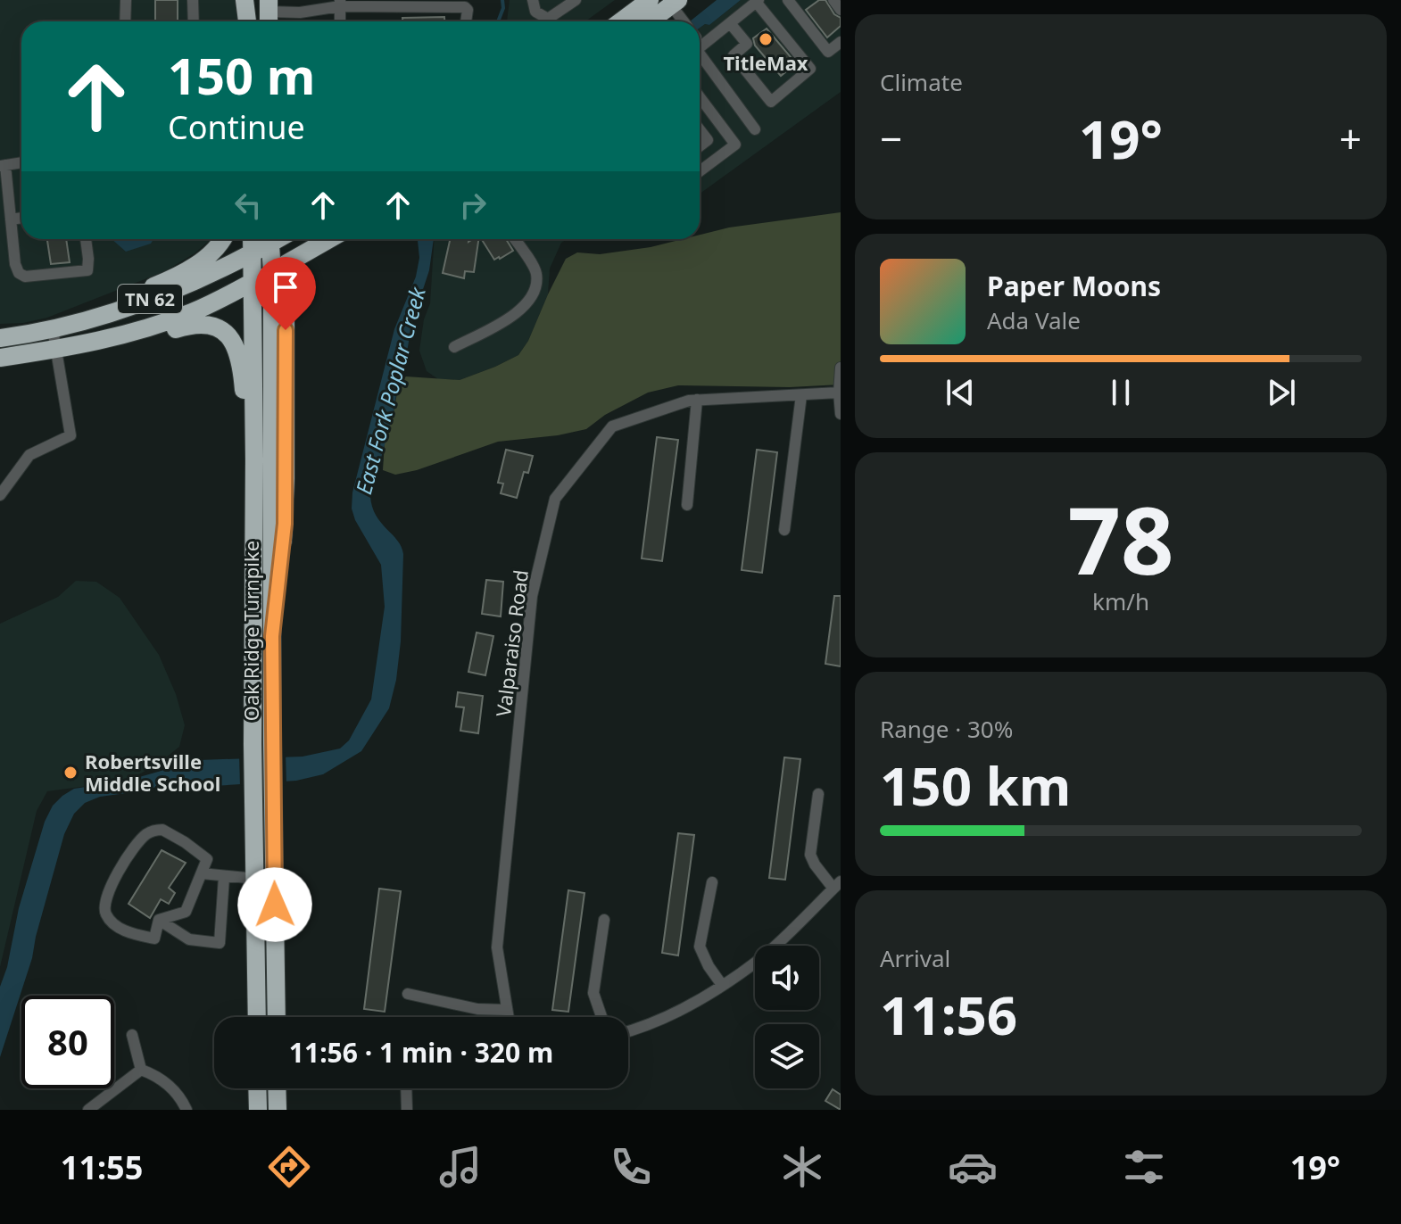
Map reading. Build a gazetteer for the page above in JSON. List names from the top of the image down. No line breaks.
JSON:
{"streets":{"highway":["TN 62","Oak Ridge Turnpike"],"street":["Valparaiso Road"]},"crossings":[["TN 62","Oak Ridge Turnpike"]],"water":["East Fork Poplar Creek"],"places":["TitleMax","Robertsville Middle School"],"page":{"tile":["Climate",["78","km/h"],["Range · 30%","150 km"],["Arrival","11:56"]],"turn":["150 m","Continue"],"heat":["−","19°","+"],"song":["Paper Moons","Ada Vale"],"limit":"80","trip":"11:56 · 1 min · 320 m","tabs":["11:55","19°"]}}
